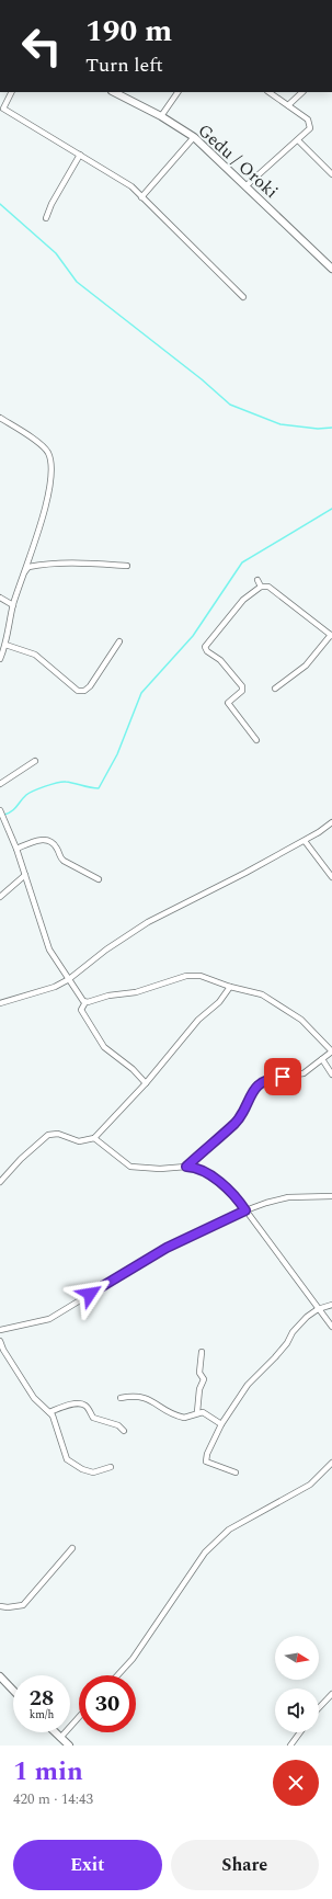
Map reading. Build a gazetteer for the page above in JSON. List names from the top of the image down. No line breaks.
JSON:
{"streets":{"street":["Gedu / Oroki"]},"north":"right","page":{"turn":["190 m","Turn left"],"speed":"28 km/h","limit":"30","heading":["1 min","420 m · 14:43"],"buttons":["Exit","Share"]}}
